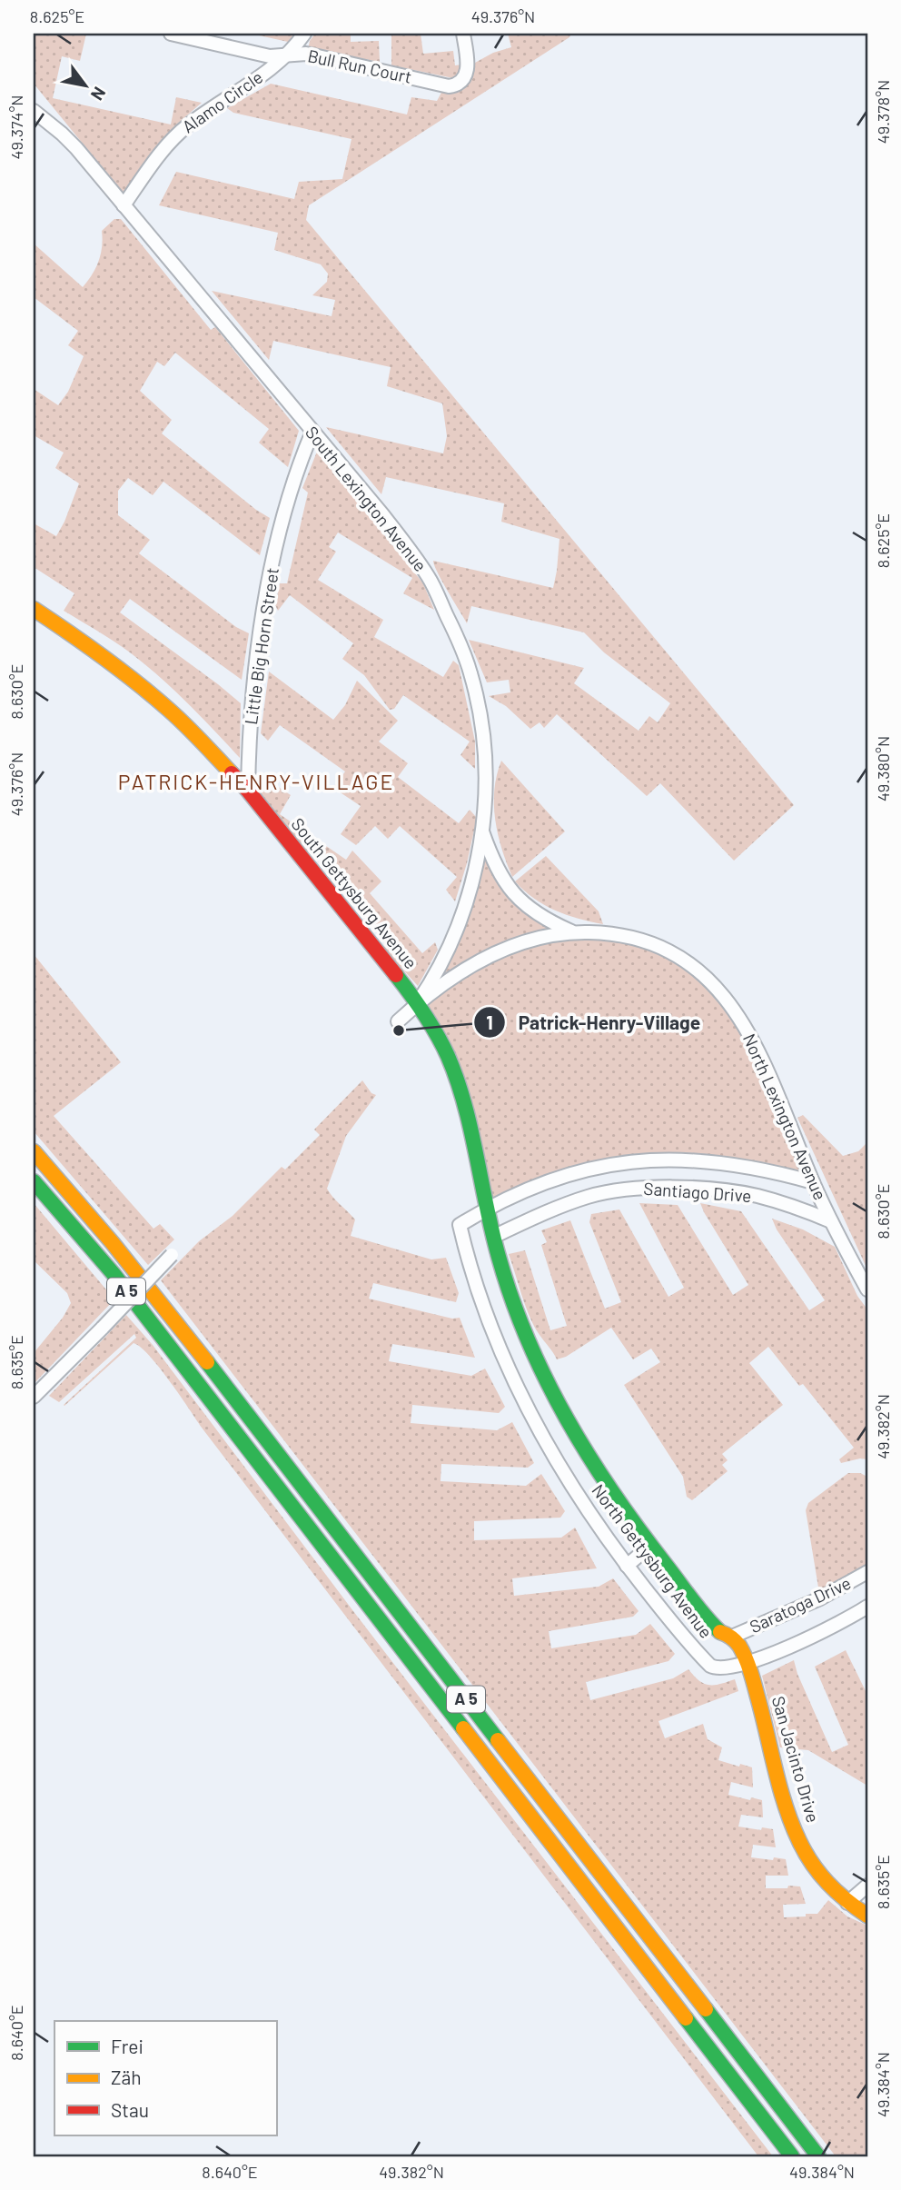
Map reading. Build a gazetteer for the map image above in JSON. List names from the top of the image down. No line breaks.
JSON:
{"streets":{"main road":["South Gettysburg Avenue","A 5","North Gettysburg Avenue","San Jacinto Drive"],"street":["Bull Run Court","Alamo Circle","South Lexington Avenue","Little Big Horn Street","North Lexington Avenue","Santiago Drive","Saratoga Drive"]},"crossings":[["Bull Run Court","Alamo Circle"],["Alamo Circle","South Lexington Avenue"],["South Lexington Avenue","Little Big Horn Street"],["South Lexington Avenue","South Gettysburg Avenue"],["South Lexington Avenue","North Lexington Avenue"],["South Lexington Avenue","North Gettysburg Avenue"],["Little Big Horn Street","South Gettysburg Avenue"],["South Gettysburg Avenue","North Lexington Avenue"],["South Gettysburg Avenue","North Gettysburg Avenue"],["North Lexington Avenue","Santiago Drive"],["North Lexington Avenue","North Gettysburg Avenue"],["Santiago Drive","North Gettysburg Avenue"],["North Gettysburg Avenue","Saratoga Drive"],["North Gettysburg Avenue","San Jacinto Drive"],["Saratoga Drive","San Jacinto Drive"]],"districts":["PATRICK-HENRY-VILLAGE"],"places":["Patrick-Henry-Village"],"legend":["Frei","Zäh","Stau"],"north":"bottom right","coordinates":["8.625°E","49.376°N","49.378°N","49.374°N","8.630°E","49.380°N","8.635°E","49.382°N","8.640°E","49.384°N"]}
